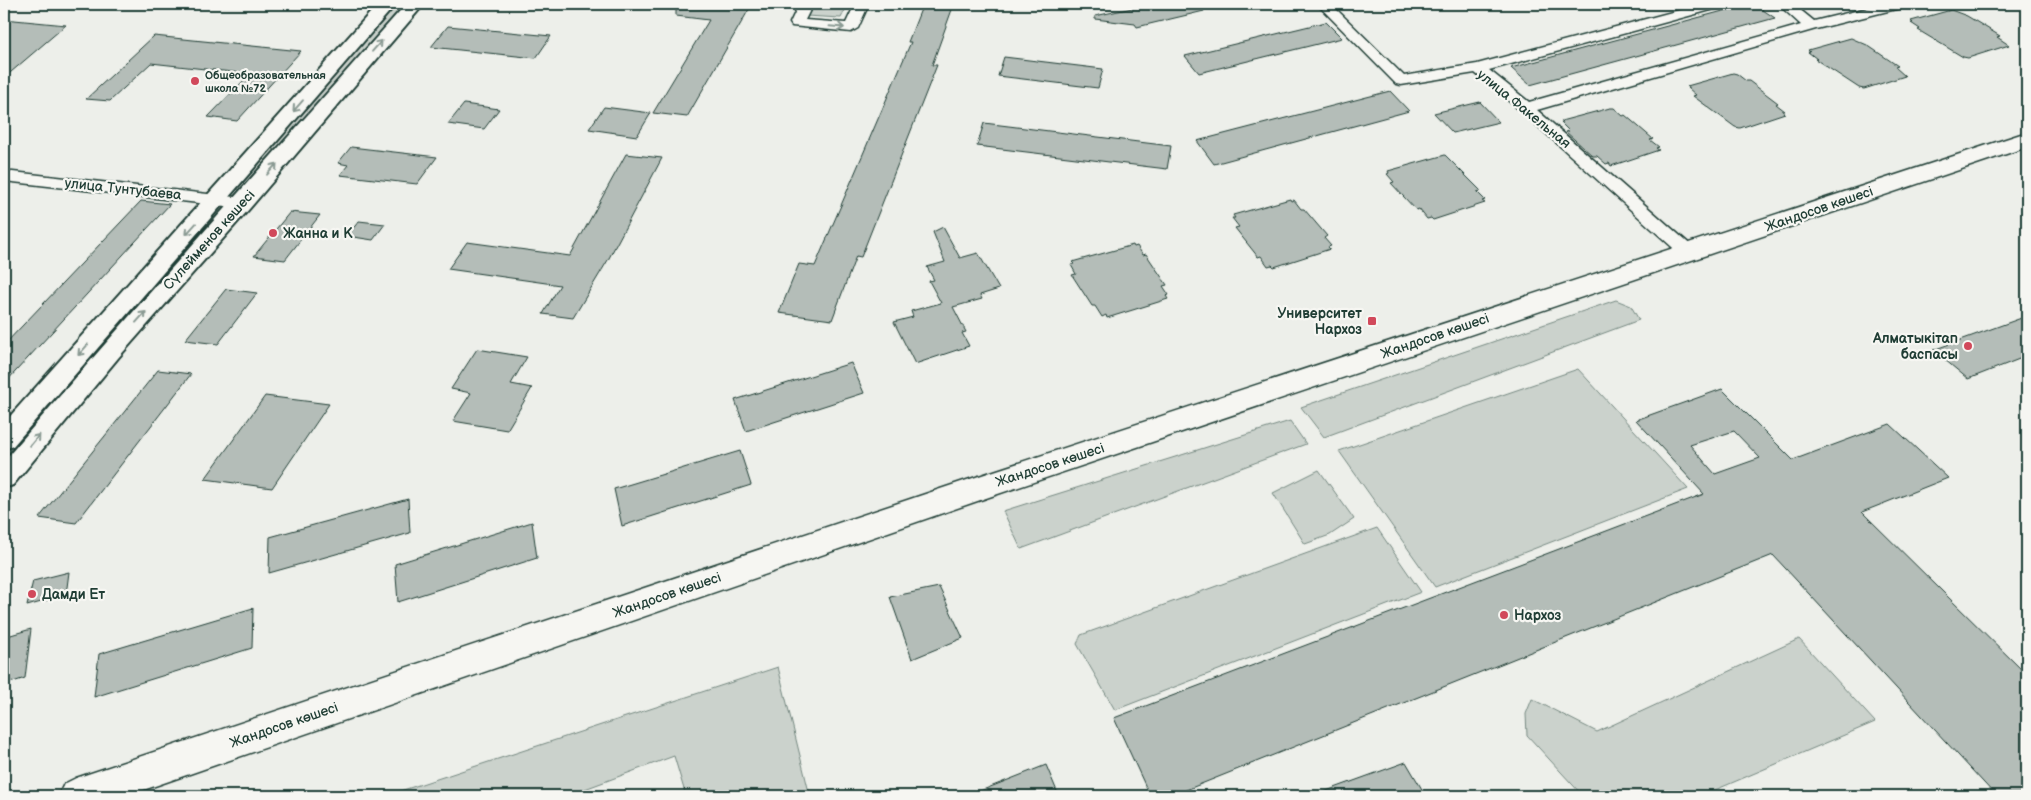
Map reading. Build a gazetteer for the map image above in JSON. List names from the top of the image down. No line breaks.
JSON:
{"streets":{"main road":["Жандосов көшесі"],"street":["улица Факельная","улица Тунтубаева","Сүлейменов көшесі"]},"crossings":[["улица Факельная","Жандосов көшесі"],["улица Тунтубаева","Сүлейменов көшесі"]],"places":{"other":["Общеобразовательная школа №72","Жанна и К","Алматыкітап баспасы","Дамди Ет","Нархоз"],"transit":["Университет Нархоз"]}}
